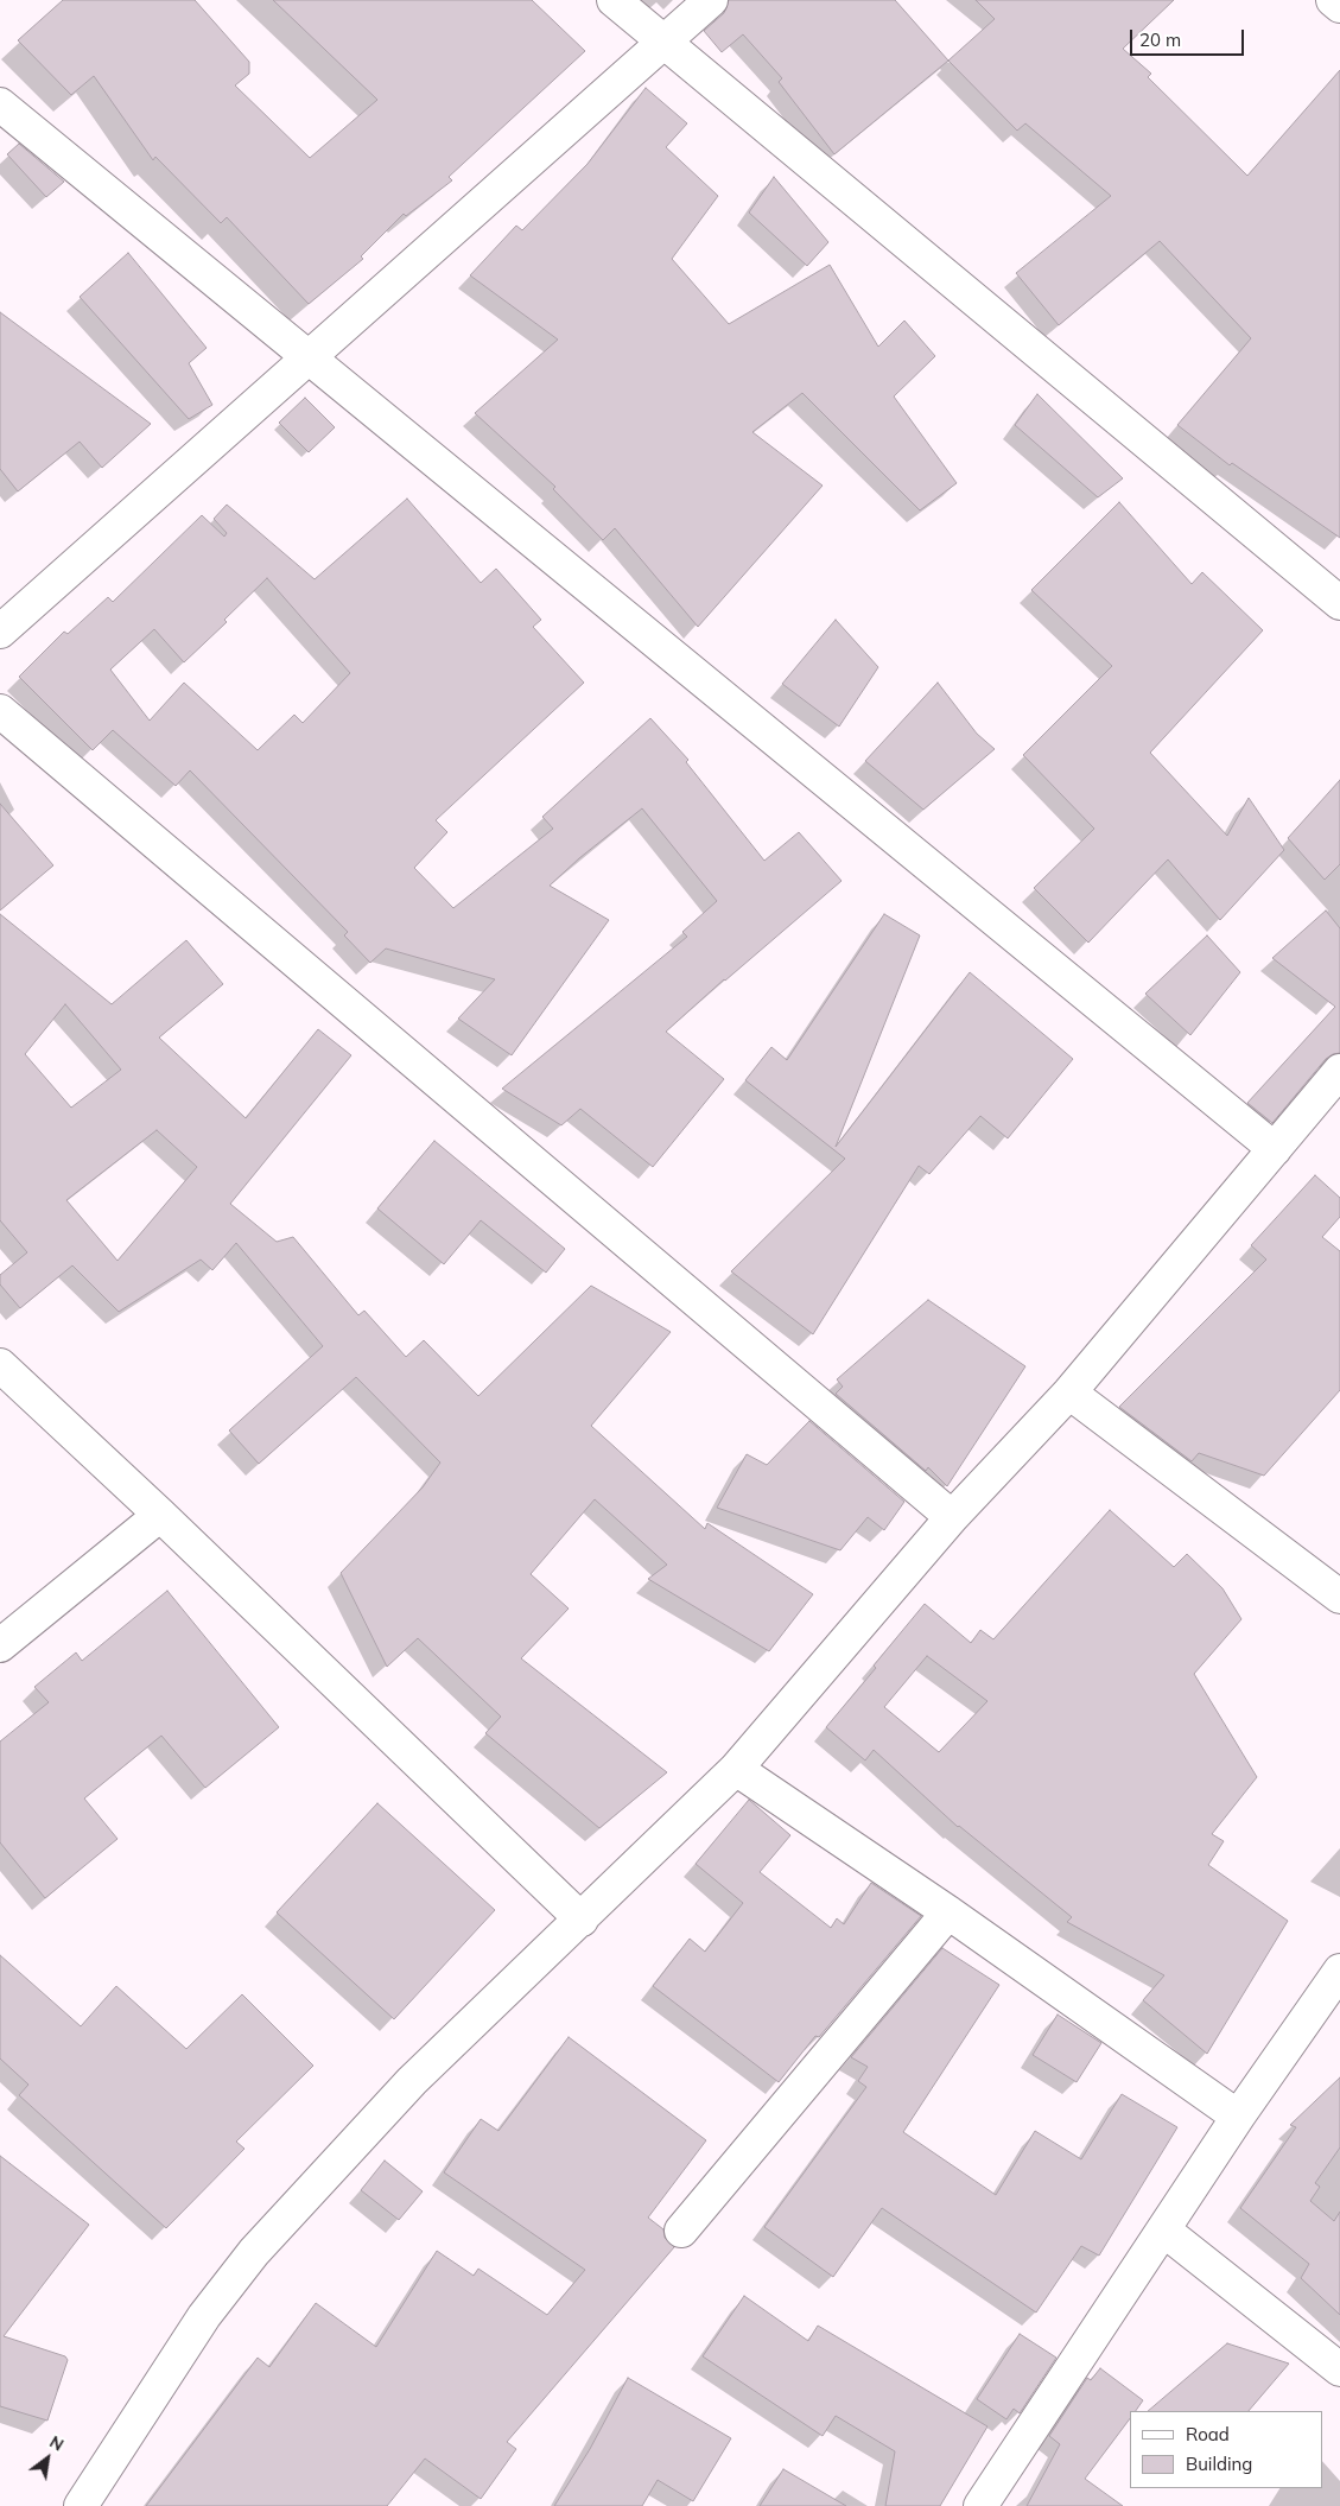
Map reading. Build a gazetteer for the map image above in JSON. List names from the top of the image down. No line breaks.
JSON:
{"legend":["Road","Building"],"scale_bar":"20 m","north":"top right"}
